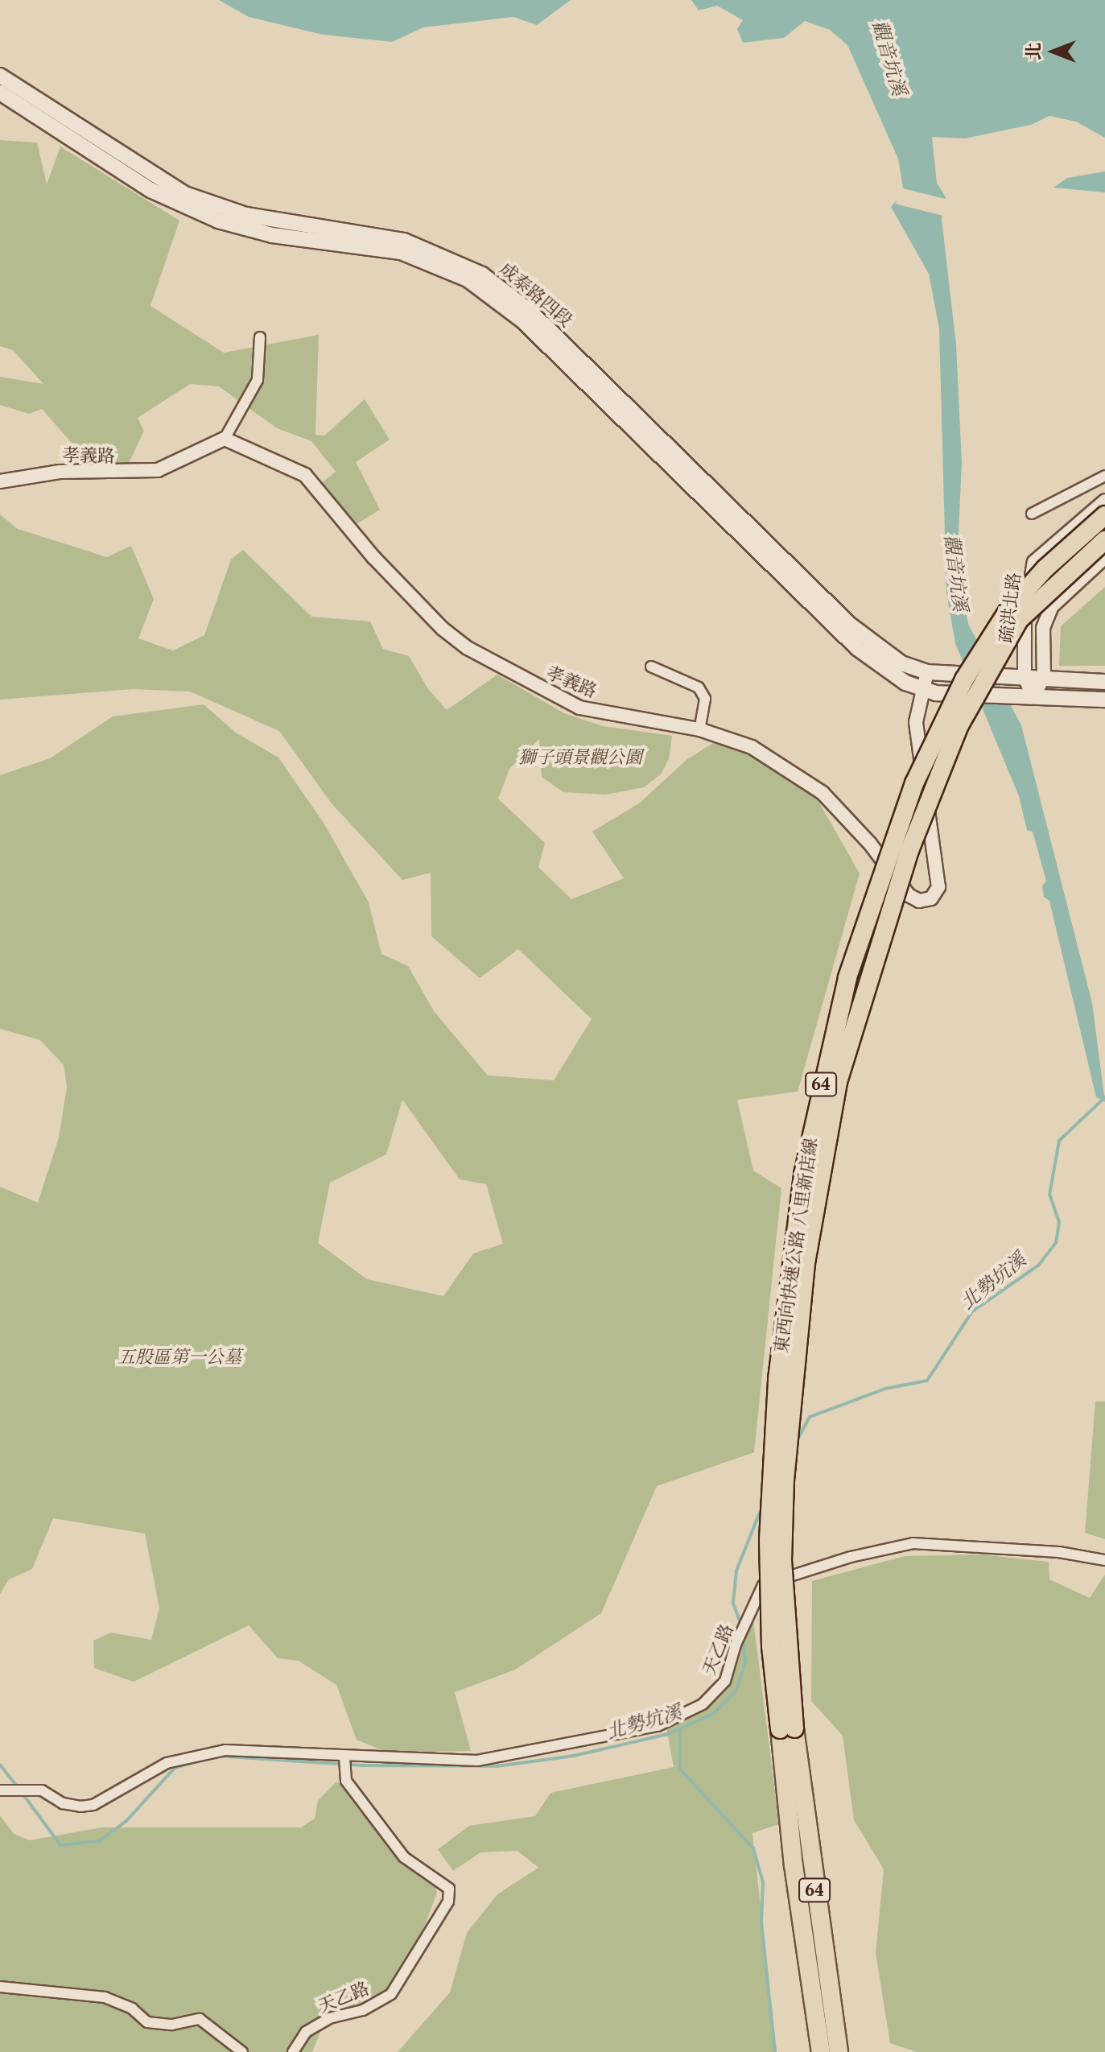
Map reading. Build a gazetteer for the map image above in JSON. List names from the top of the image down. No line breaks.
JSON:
{"streets":{"highway":["64","東西向快速公路 八里新店線"],"main road":["成泰路四段"],"street":["孝義路","疏洪北路","天乙路"]},"crossings":[["成泰路四段","孝義路"],["成泰路四段","疏洪北路"]],"water":["觀音坑溪","北勢坑溪"],"parks":["獅子頭景觀公園","五股區第一公墓"],"north":"left"}
